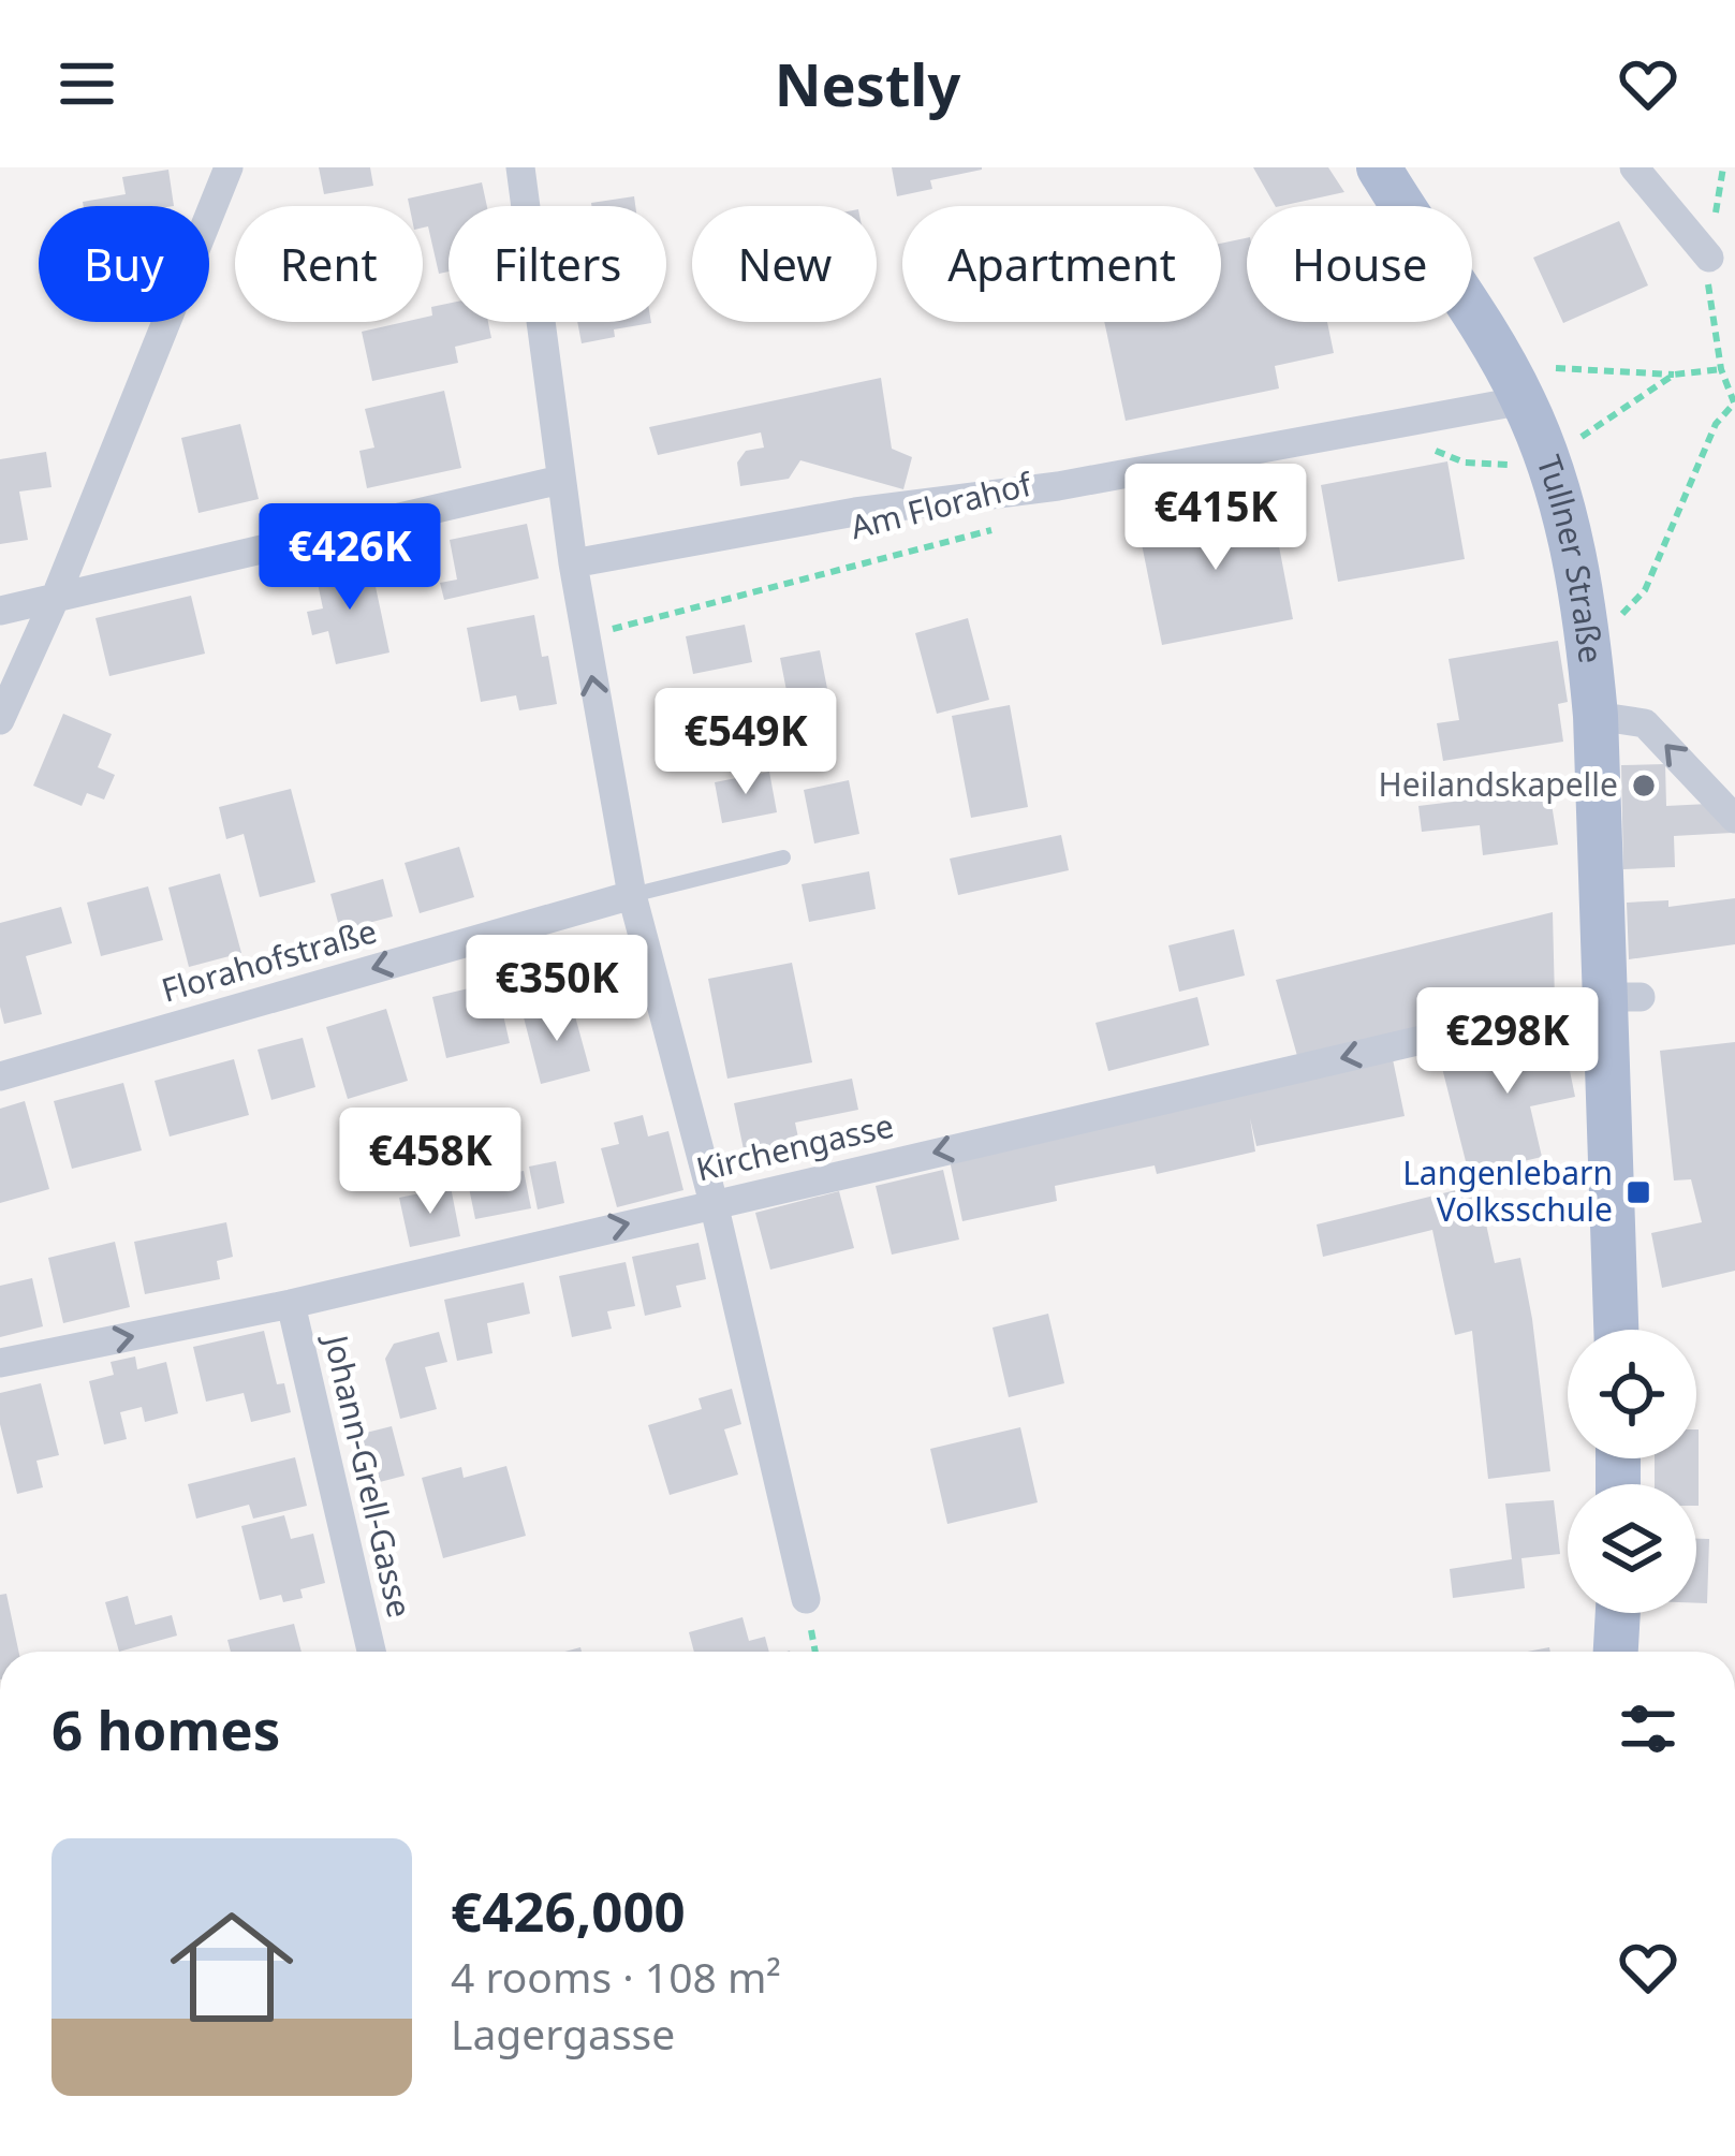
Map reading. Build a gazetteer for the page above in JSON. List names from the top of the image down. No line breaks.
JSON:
{"streets":{"main road":["Tullner Straße"],"street":["Am Florahof","Florahofstraße","Kirchengasse","Johann-Grell-Gasse"]},"crossings":[["Am Florahof","Tullner Straße"],["Tullner Straße","Kirchengasse"],["Kirchengasse","Johann-Grell-Gasse"]],"one_way":["Florahofstraße"],"places":{"other":["Heilandskapelle"],"transit":["Langenlebarn Volksschule"]},"page":{"header":"Nestly","chip":["Buy","Rent","Filters","New","Apartment","House"],"price":["€415K","€426K","€549K","€350K","€298K","€458K"],"heading":"6 homes","list":[{"name":"€426,000","note":"4 rooms · 108 m² · Lagergasse"}]}}
